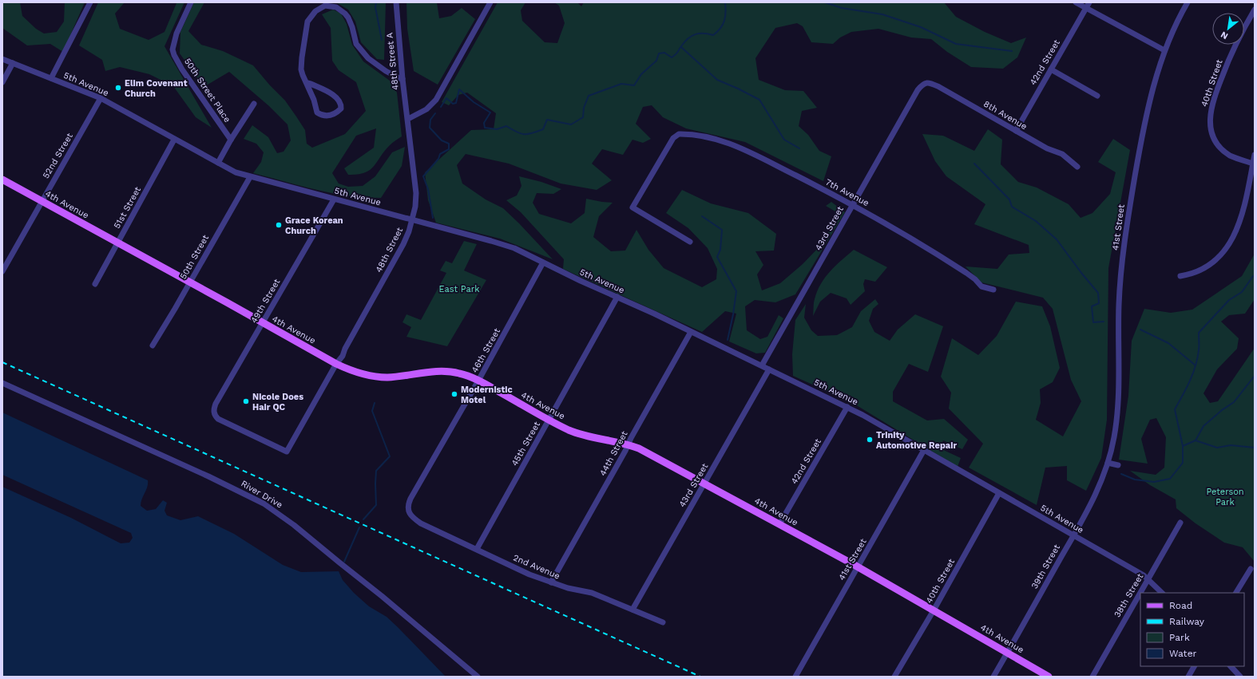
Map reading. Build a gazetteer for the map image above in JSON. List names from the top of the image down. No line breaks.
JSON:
{"streets":{"main road":["4th Avenue"],"street":["48th Street A","42nd Street","40th Street","5th Avenue","50th Street Place","8th Avenue","52nd Street","7th Avenue","51st Street","41st Street","43rd Street","48th Street","50th Street","49th Street","46th Street","45th Street","44th Street","River Drive","2nd Avenue","39th Street","38th Street"]},"crossings":[["48th Street A","48th Street"],["42nd Street","5th Avenue"],["42nd Street","8th Avenue"],["42nd Street","4th Avenue"],["40th Street","5th Avenue"],["40th Street","4th Avenue"],["5th Avenue","52nd Street"],["5th Avenue","51st Street"],["5th Avenue","41st Street"],["5th Avenue","43rd Street"],["5th Avenue","48th Street"],["5th Avenue","50th Street"],["5th Avenue","49th Street"],["5th Avenue","46th Street"],["5th Avenue","45th Street"],["5th Avenue","44th Street"],["5th Avenue","39th Street"],["5th Avenue","38th Street"],["8th Avenue","43rd Street"],["52nd Street","4th Avenue"],["7th Avenue","43rd Street"],["4th Avenue","51st Street"],["4th Avenue","41st Street"],["4th Avenue","43rd Street"],["4th Avenue","48th Street"],["4th Avenue","50th Street"],["4th Avenue","49th Street"],["4th Avenue","46th Street"],["4th Avenue","45th Street"],["4th Avenue","44th Street"],["4th Avenue","39th Street"],["41st Street","39th Street"],["43rd Street","2nd Avenue"],["48th Street","49th Street"],["46th Street","2nd Avenue"],["45th Street","2nd Avenue"],["44th Street","2nd Avenue"]],"parks":["East Park","Peterson Park"],"places":["Elim Covenant Church","Grace Korean Church","Modernistic Motel","Nicole Does Hair QC","Trinity Automotive Repair"],"legend":["Road","Railway","Park","Water"],"north":"bottom left"}
